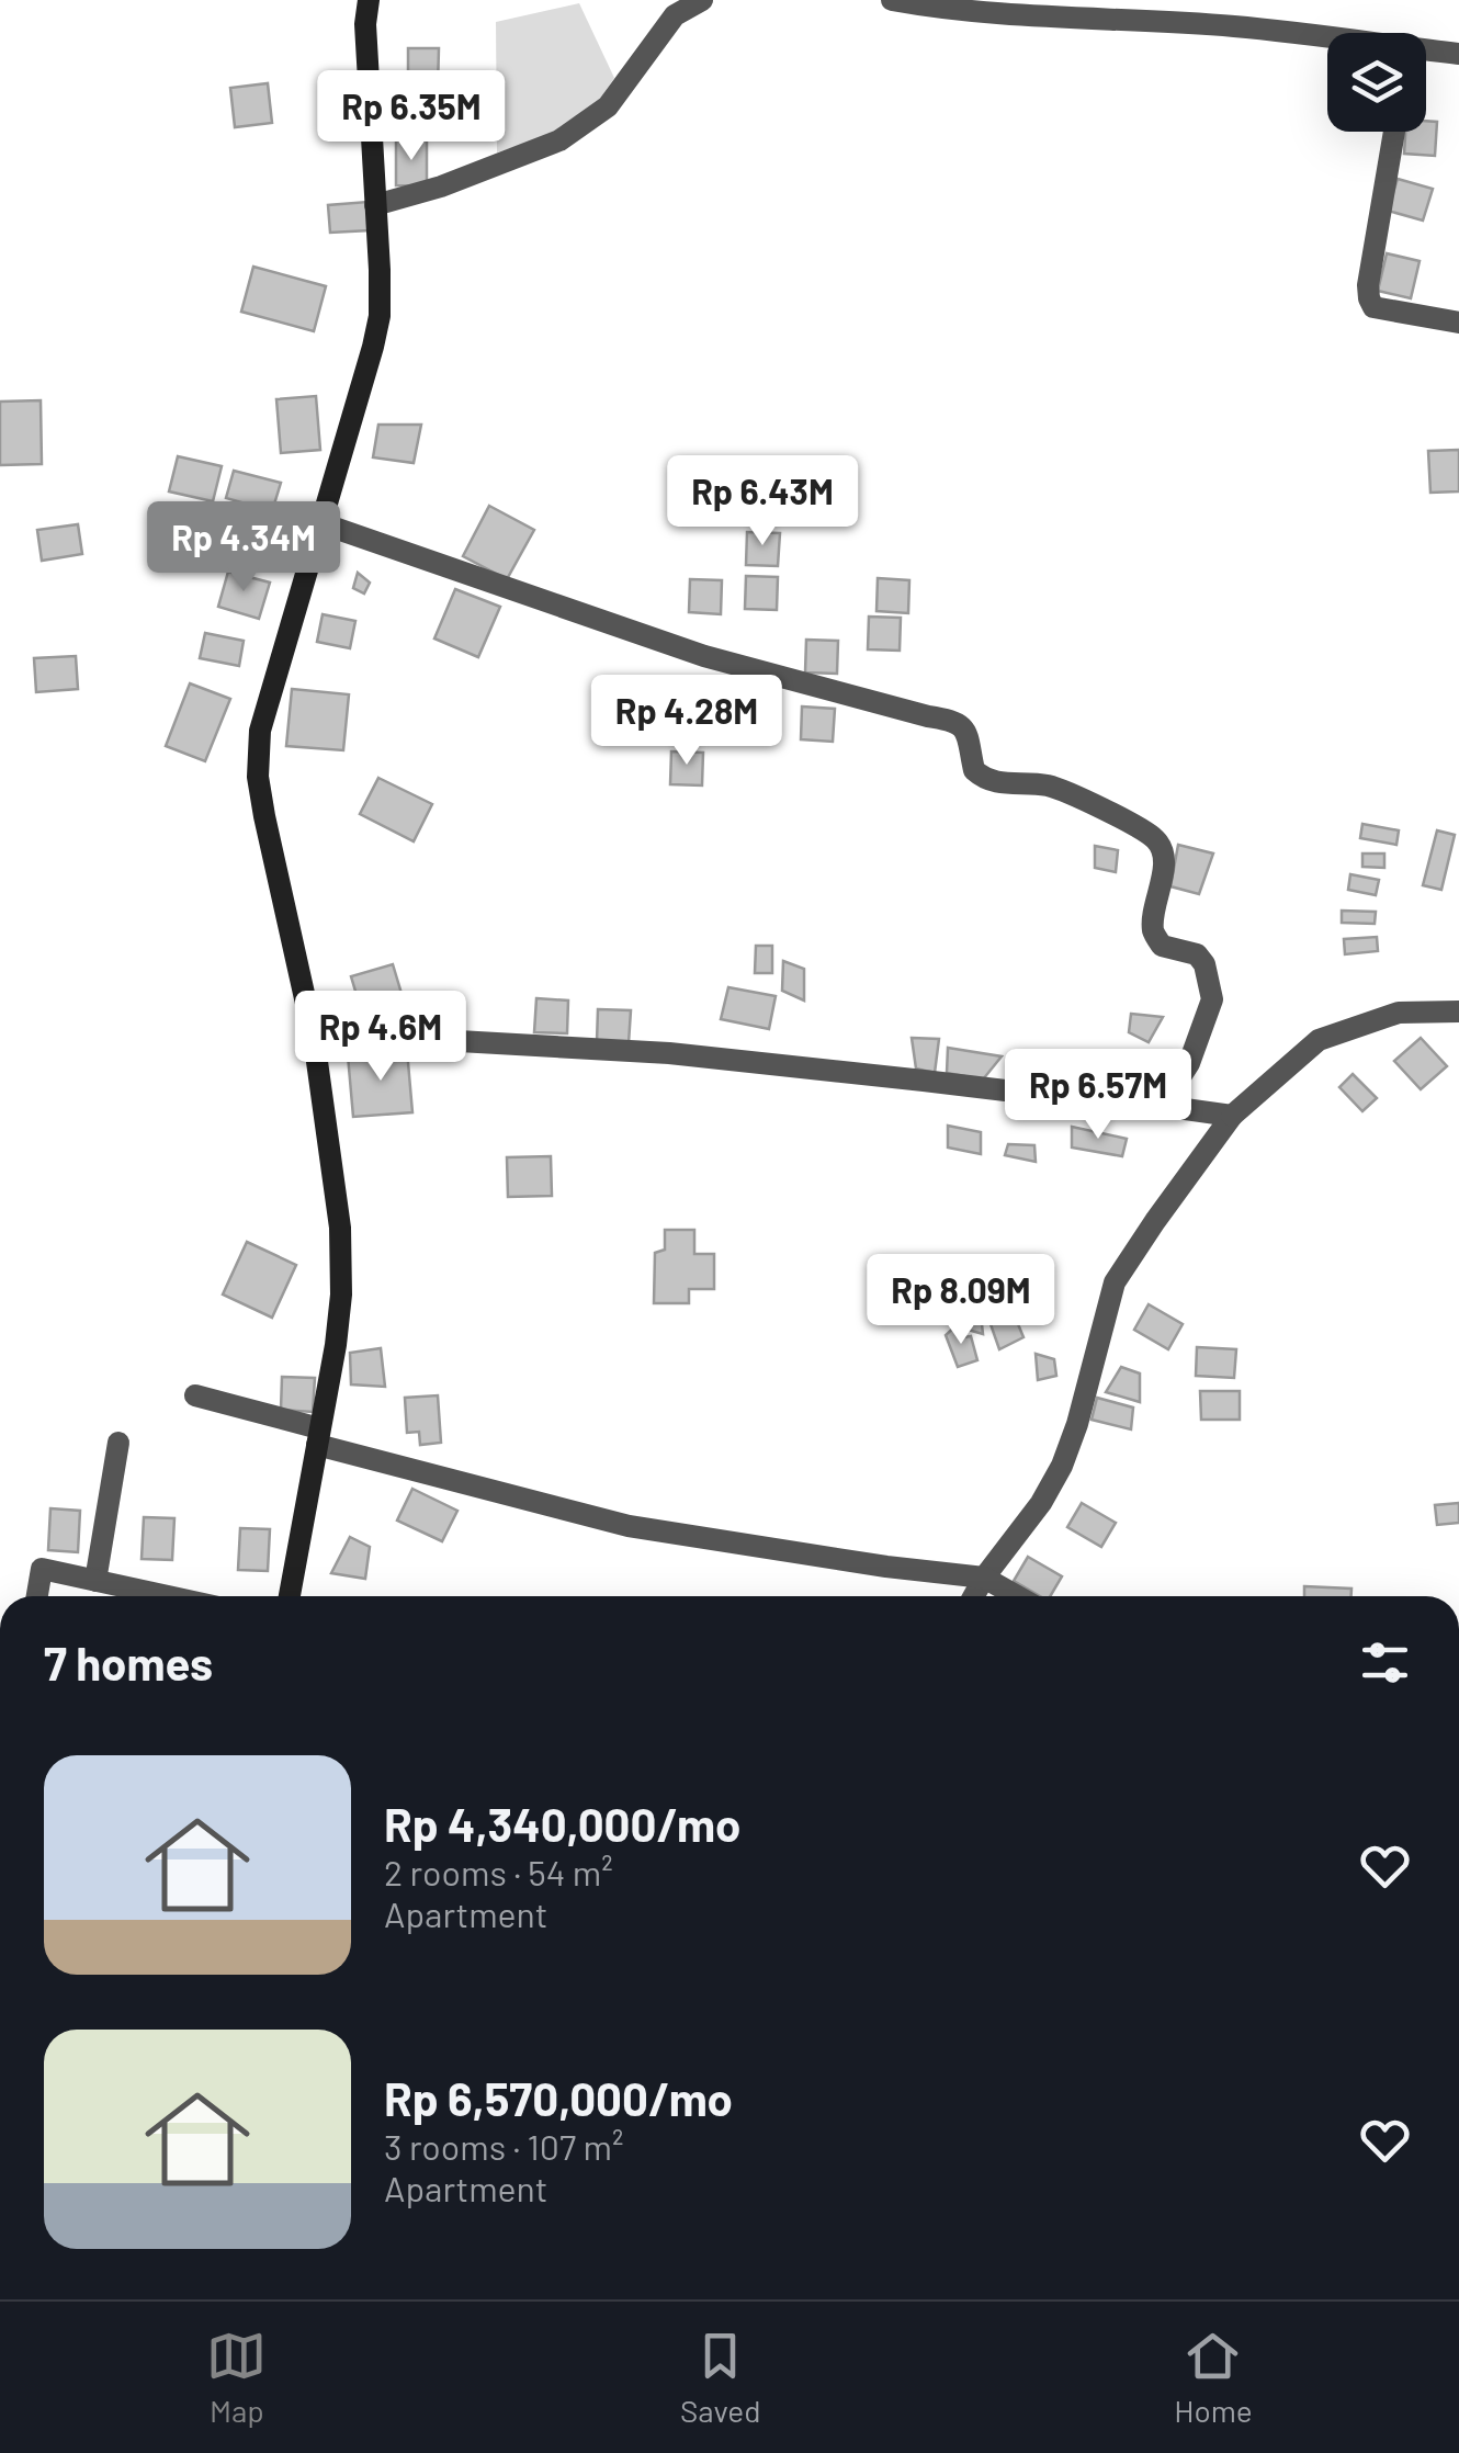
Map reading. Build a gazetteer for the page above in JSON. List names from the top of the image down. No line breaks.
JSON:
{"page":{"price":["Rp 6.35M","Rp 6.43M","Rp 4.34M","Rp 4.28M","Rp 4.6M","Rp 6.57M","Rp 8.09M"],"heading":"7 homes","list":[{"name":"Rp 4,340,000/mo","note":"2 rooms · 54 m² · Apartment"},{"name":"Rp 6,570,000/mo","note":"3 rooms · 107 m² · Apartment"}],"tabs":["Map","Saved","Home"]}}
